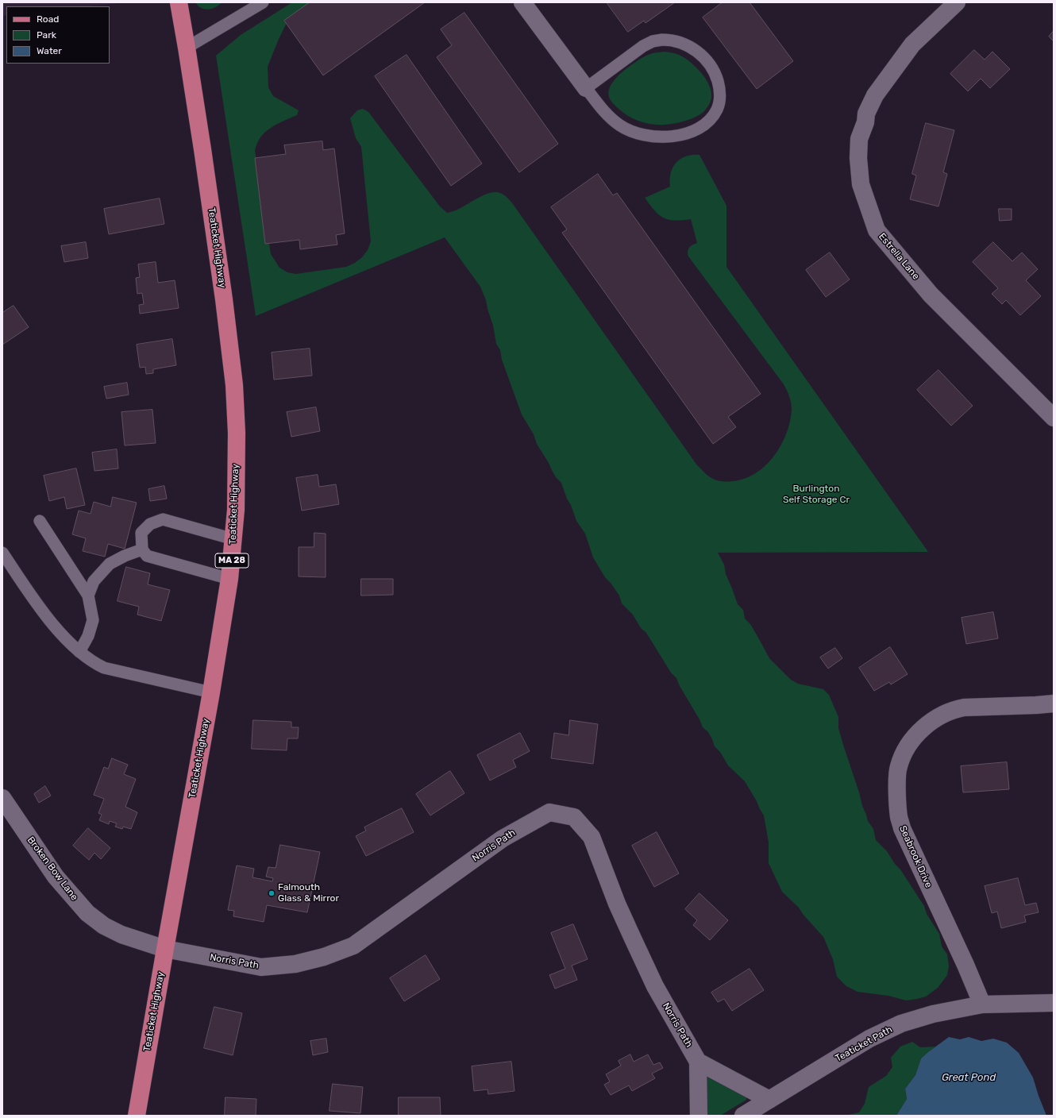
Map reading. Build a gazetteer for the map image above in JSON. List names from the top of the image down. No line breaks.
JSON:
{"streets":{"main road":["Teaticket Highway","MA 28"],"street":["Estrella Lane","Norris Path","Seabrook Drive","Broken Bow Lane","Teaticket Path"]},"crossings":[["Teaticket Highway","Norris Path"],["Teaticket Highway","Broken Bow Lane"],["Norris Path","Broken Bow Lane"],["Seabrook Drive","Teaticket Path"]],"water":["Great Pond"],"parks":["Burlington Self Storage Cr"],"places":["Falmouth Glass & Mirror"],"legend":["Road","Park","Water"]}
